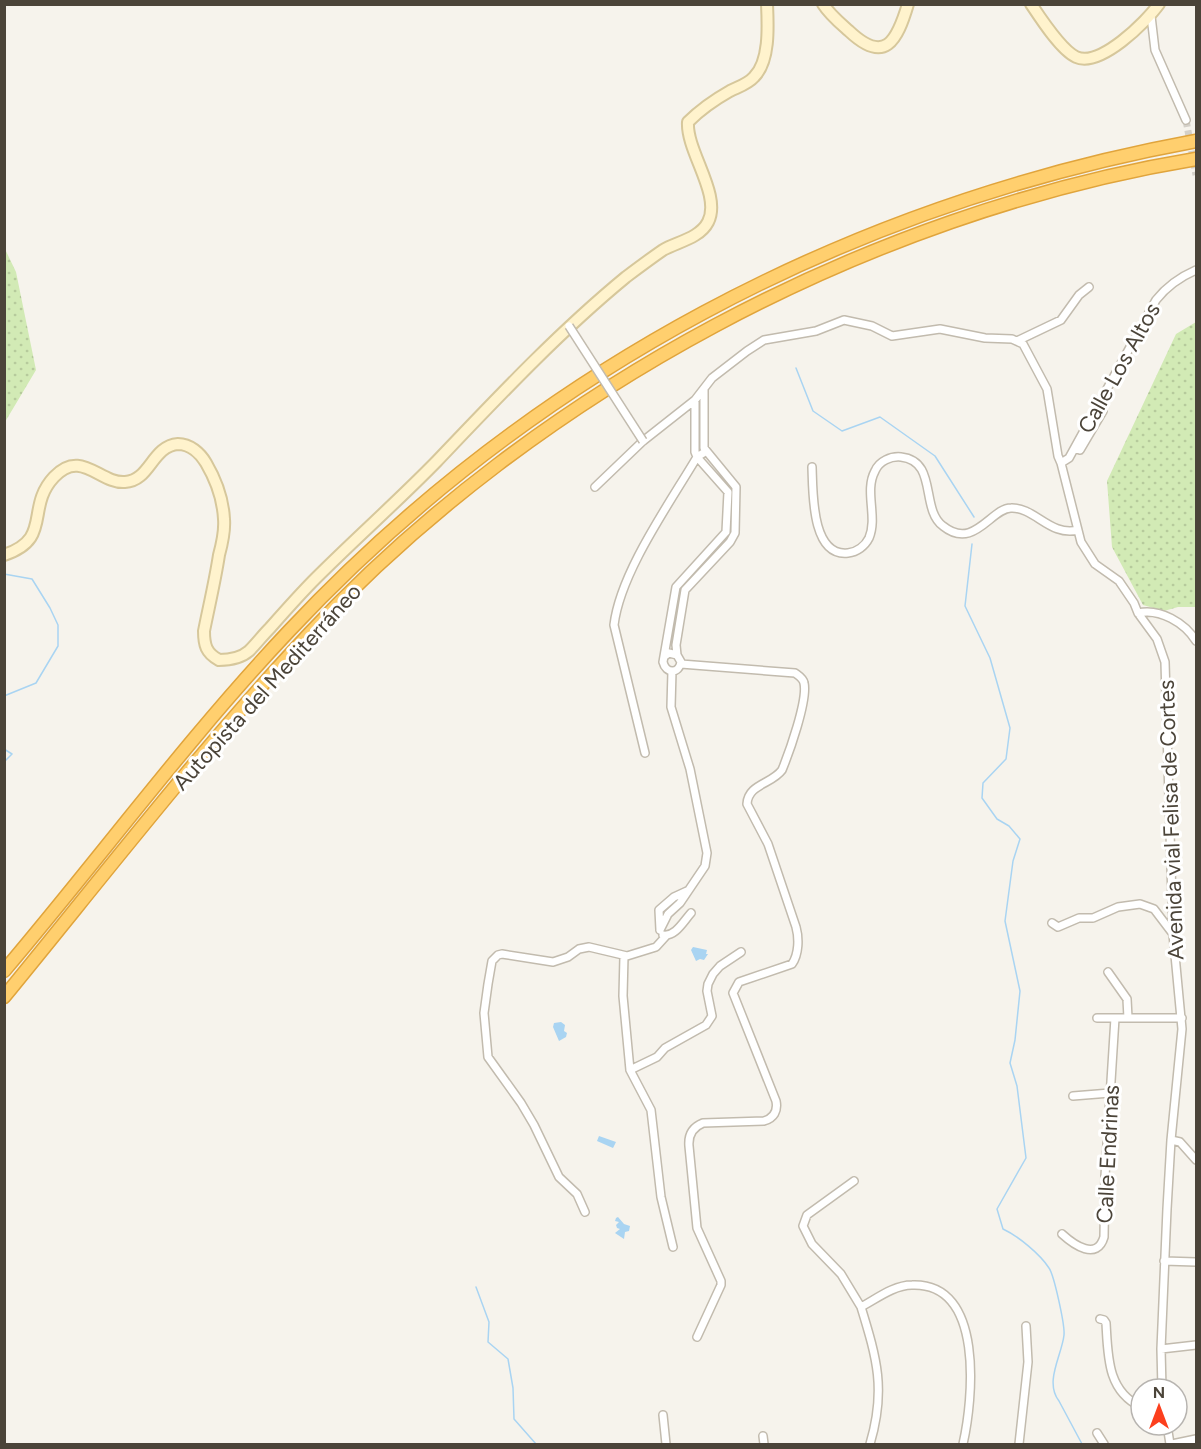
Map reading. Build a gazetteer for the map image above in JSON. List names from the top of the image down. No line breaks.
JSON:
{"streets":{"highway":["Autopista del Mediterráneo"],"street":["Calle Los Altos","Avenida vial Felisa de Cortes","Calle Endrinas"]},"crossings":[["Calle Los Altos","Avenida vial Felisa de Cortes"]],"north":"top"}
